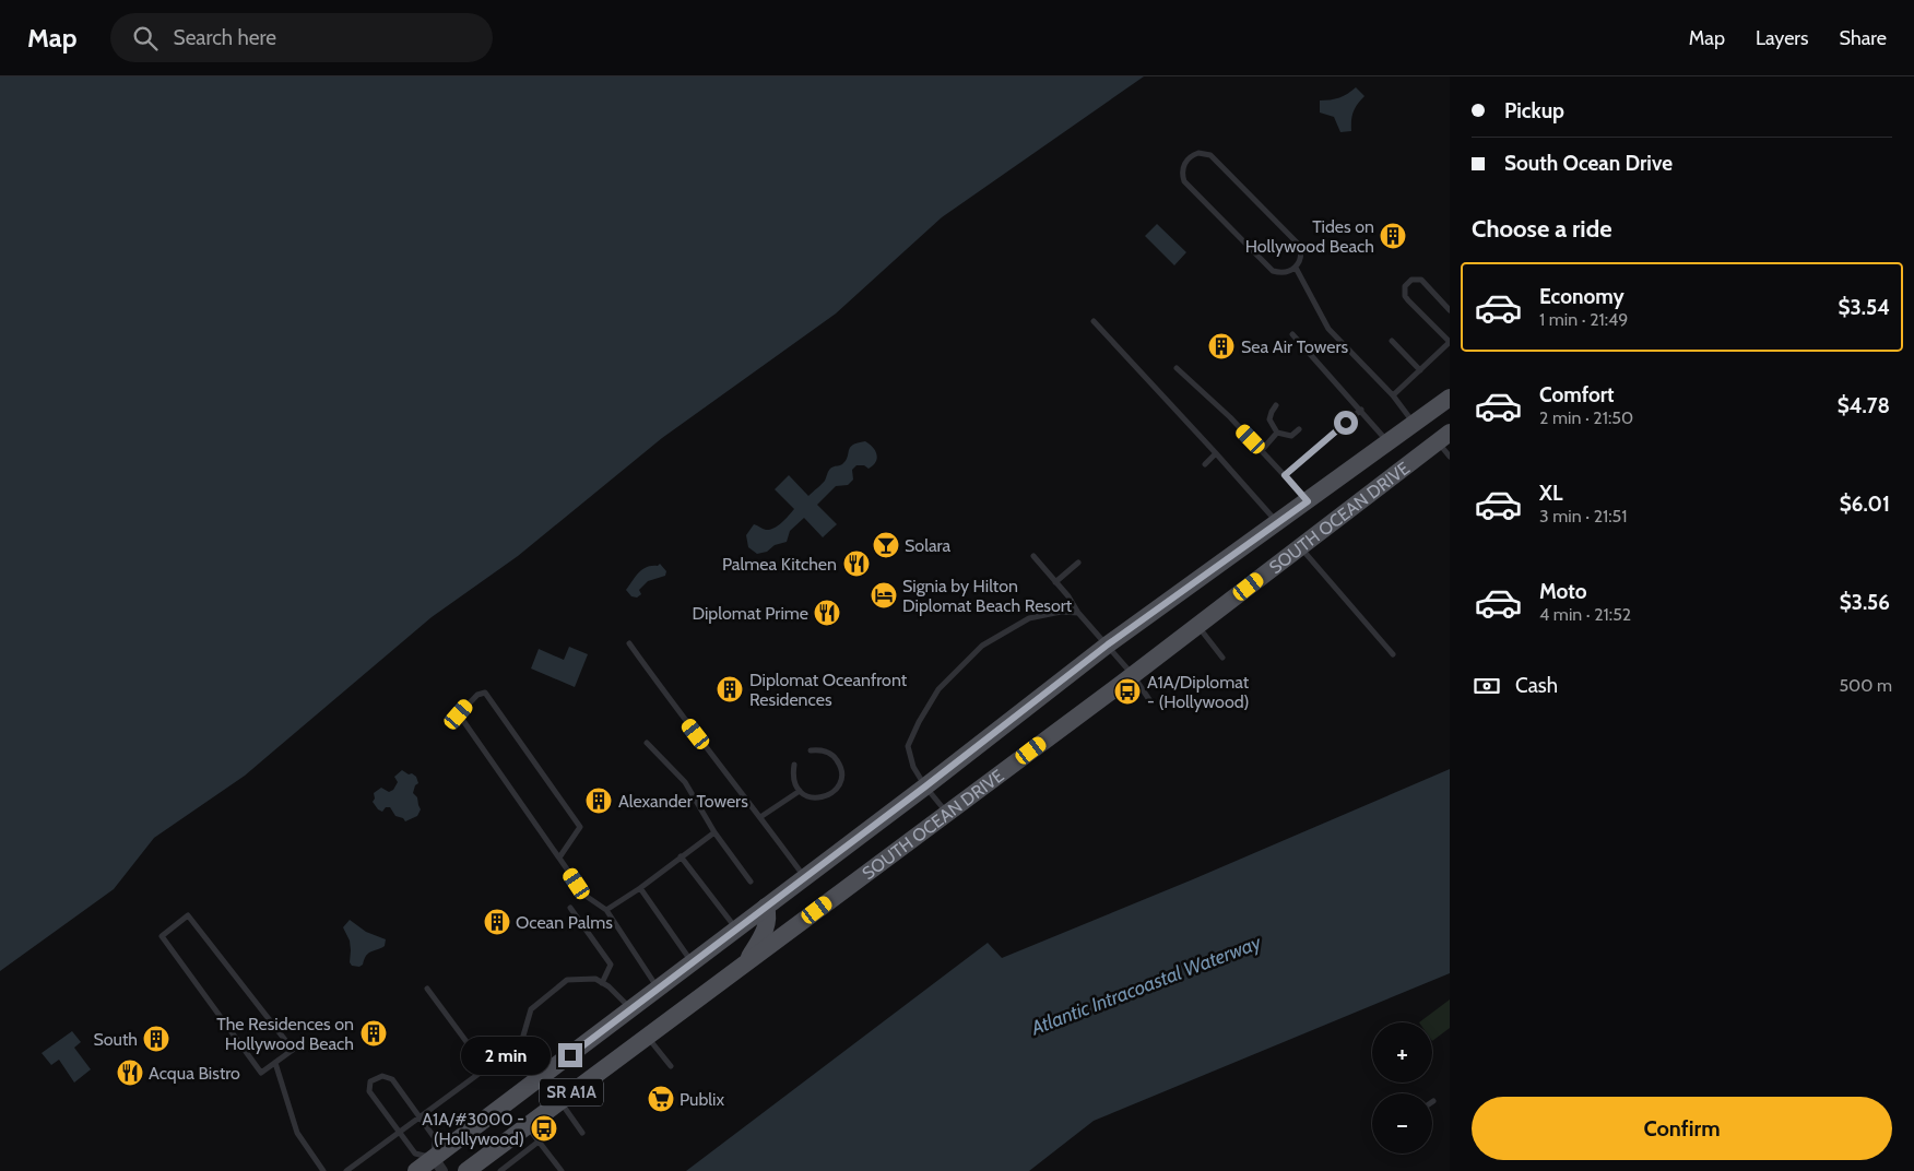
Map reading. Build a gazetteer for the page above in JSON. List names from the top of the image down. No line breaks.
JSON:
{"streets":{"main road":["SOUTH OCEAN DRIVE","SR A1A"]},"water":["Atlantic Intracoastal Waterway"],"places":{"building":["Tides on Hollywood Beach","Sea Air Towers","Diplomat Oceanfront Residences","Alexander Towers","Ocean Palms","The Residences on Hollywood Beach","South"],"bar":["Solara"],"restaurant":["Palmea Kitchen","Diplomat Prime","Acqua Bistro"],"hotel":["Signia by Hilton Diplomat Beach Resort"],"bus stop":["A1A/Diplomat - (Hollywood)","A1A/#3000 - (Hollywood)"],"supermarket":["Publix"]},"page":{"header":"Map","search":"Search here","nav":["Map","Layers","Share"],"banner":["Pickup","South Ocean Drive"],"heading":"Choose a ride","list":[{"name":"Economy","note":"1 min · 21:49","value":"$3.54"},{"name":"Comfort","note":"2 min · 21:50","value":"$4.78"},{"name":"XL","note":"3 min · 21:51","value":"$6.01"},{"name":"Moto","note":"4 min · 21:52","value":"$3.56"}],"pay":["Cash","500 m"],"map_buttons":["+","−"],"bubble":"2 min","buttons":"Confirm"}}
